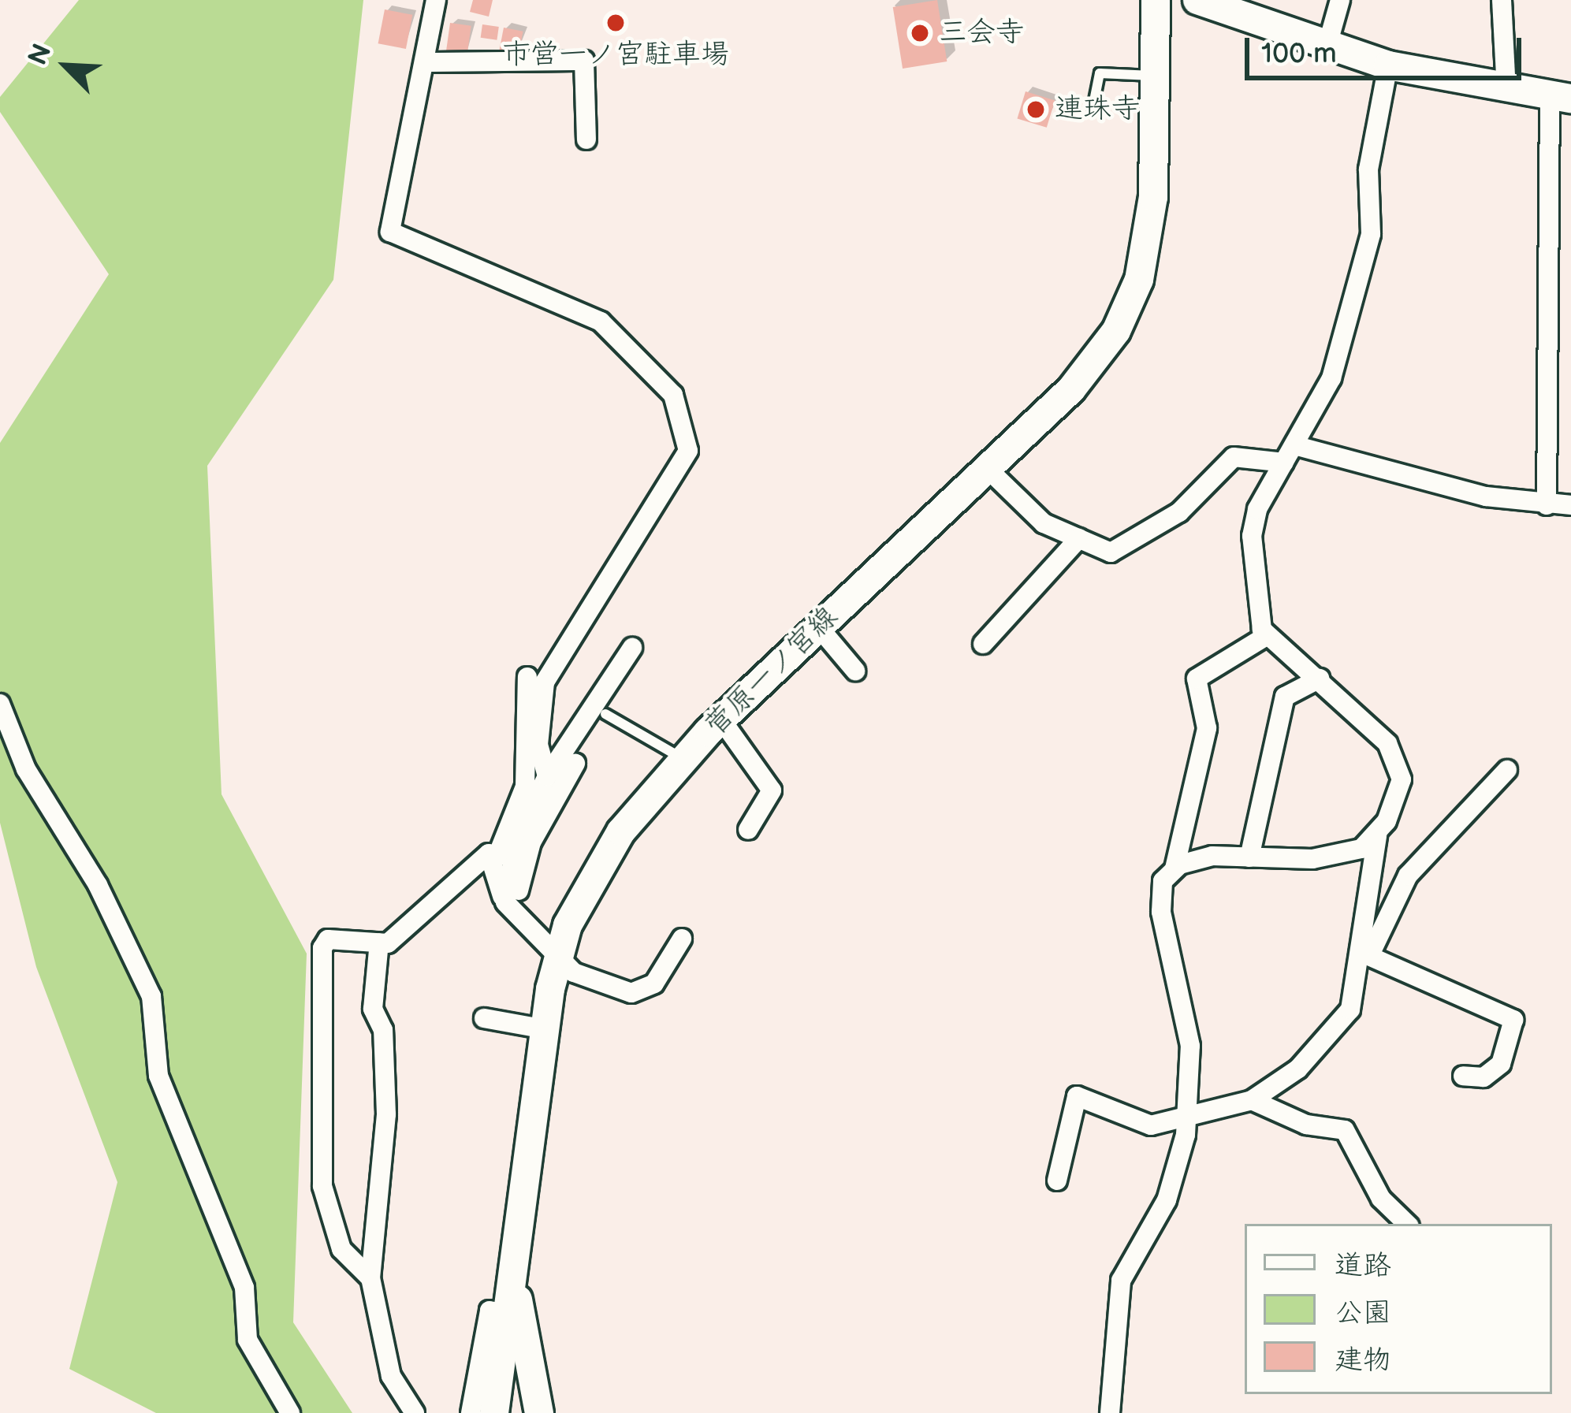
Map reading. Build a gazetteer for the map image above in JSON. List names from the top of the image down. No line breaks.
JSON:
{"streets":{"main road":["菅原一ノ宮線"]},"places":["市営一ノ宮駐車場","三会寺","連珠寺"],"legend":["道路","公園","建物"],"scale_bar":"100 m","north":"top left"}
